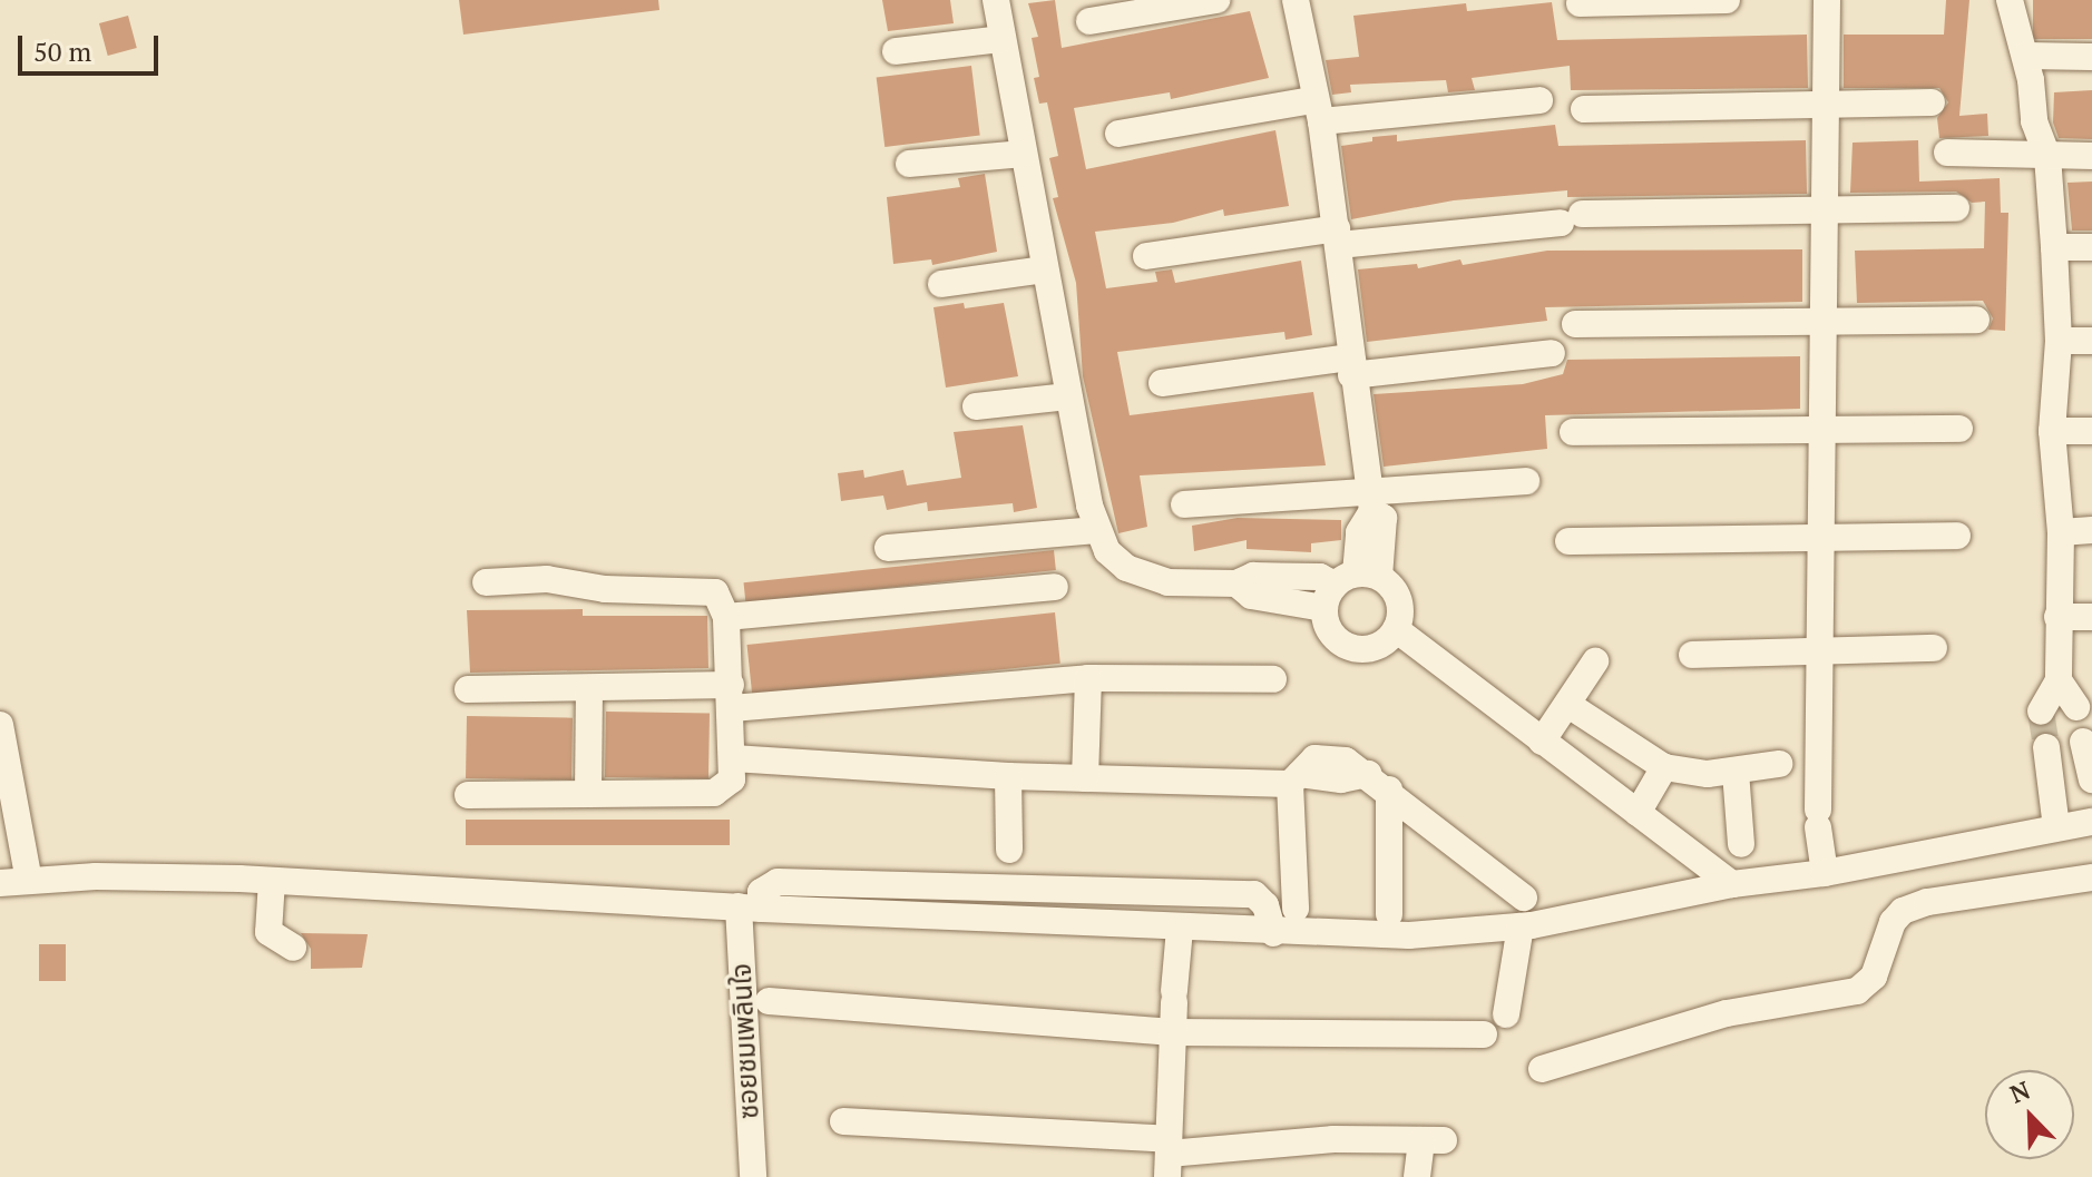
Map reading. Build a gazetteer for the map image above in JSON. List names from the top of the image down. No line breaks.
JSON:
{"streets":{"street":["ซอยชมเพลินใจ"]},"scale_bar":"50 m","north":"top left"}
